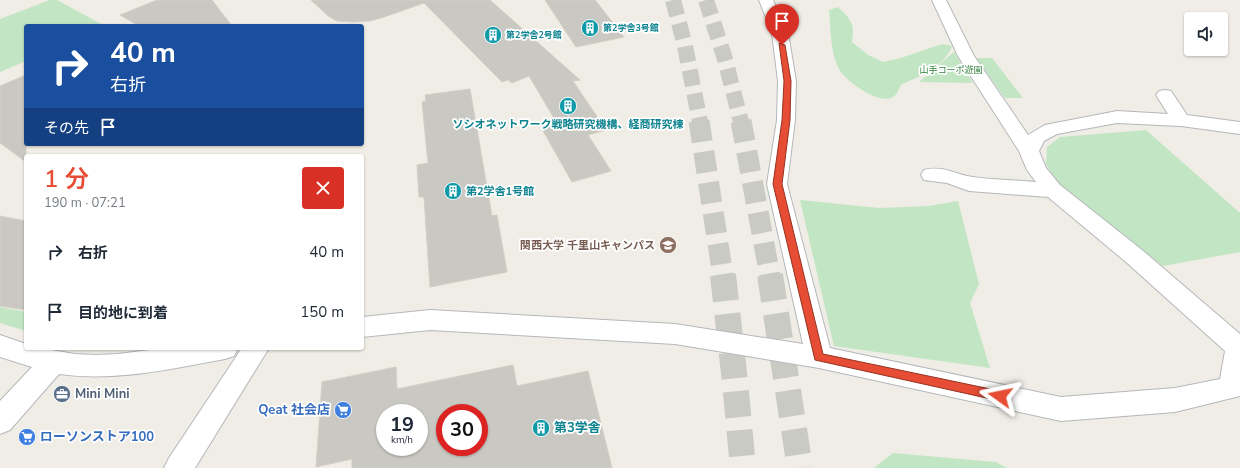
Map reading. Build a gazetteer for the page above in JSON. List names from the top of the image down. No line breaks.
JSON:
{"parks":["山手コーポ遊園"],"places":{"building":["第2学舎3号館","第2学舎2号館","ソシオネットワーク戦略研究機構、経商研究棟","第2学舎1号館","第3学舎"],"school or university":["関西大学 千里山キャンパス"],"office":["Mini Mini"],"supermarket":["Qeat 社会店","ローソンストア100"]},"page":{"turn":["40 m","右折"],"then":"その先","heading":["1 分","190 m · 07:21"],"list":[{"name":"右折","value":"40 m"},{"name":"目的地に到着","value":"150 m"}],"speed":"19 km/h","limit":"30"}}
